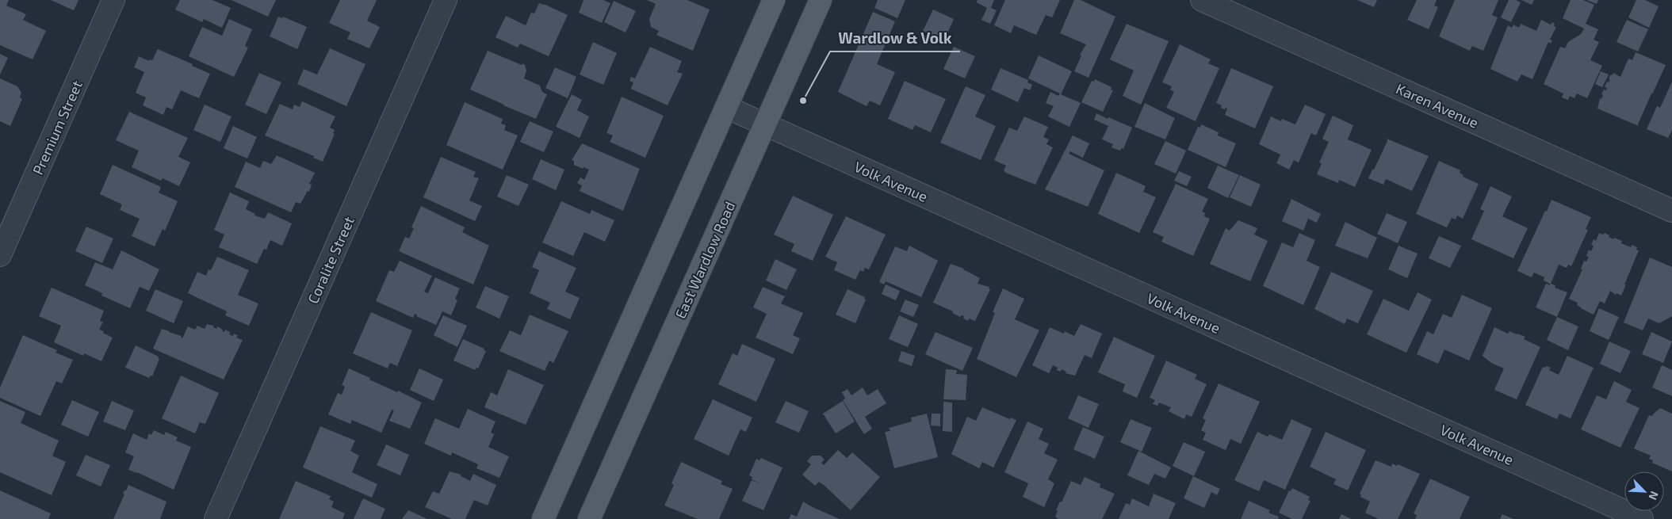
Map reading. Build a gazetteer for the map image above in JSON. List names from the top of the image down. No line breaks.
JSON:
{"streets":{"main road":["East Wardlow Road"],"street":["Karen Avenue","Premium Street","Volk Avenue","Coralite Street"]},"crossings":[["Volk Avenue","East Wardlow Road"]],"places":["Wardlow & Volk"],"north":"bottom right"}
